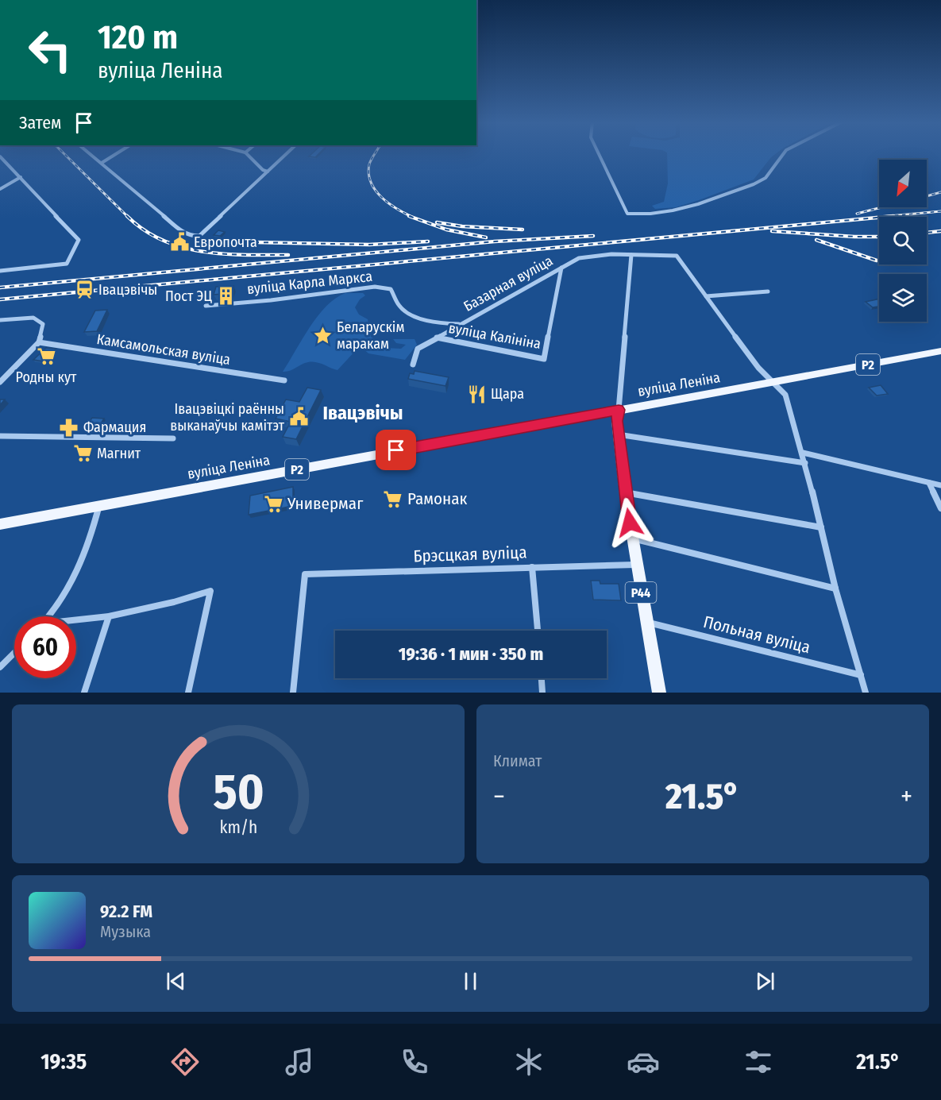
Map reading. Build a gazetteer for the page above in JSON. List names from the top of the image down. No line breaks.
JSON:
{"streets":{"main road":["Р2","вуліца Леніна","Р44"],"street":["вуліца Карла Маркса","Базарная вуліца","вуліца Калініна","Камсамольская вуліца","Брэсцкая вуліца","Польная вуліца"]},"crossings":[["вуліца Карла Маркса","Базарная вуліца"],["Базарная вуліца","вуліца Калініна"],["вуліца Леніна","Р44"],["Брэсцкая вуліца","Р44"],["Р44","Польная вуліца"]],"districts":["Івацэвічы"],"places":{"public building":["Европочта","Івацэвіцкі раённы выканаўчы камітэт"],"station":["Івацэвічы"],"building":["Пост ЭЦ"],"place":["Беларускім маракам"],"supermarket":["Родны кут","Магнит","Рамонак","Универмаг"],"restaurant":["Щара"],"pharmacy":["Фармация"]},"north":"bottom left","page":{"turn":["120 m","вуліца Леніна"],"then":"Затем","limit":"60","trip":"19:36 · 1 мин · 350 m","tile":"Климат","heat":["−","21.5°","+"],"song":["92.2 FM","Музыка"],"tabs":["19:35","21.5°"],"gauge":["50","km/h"]}}
